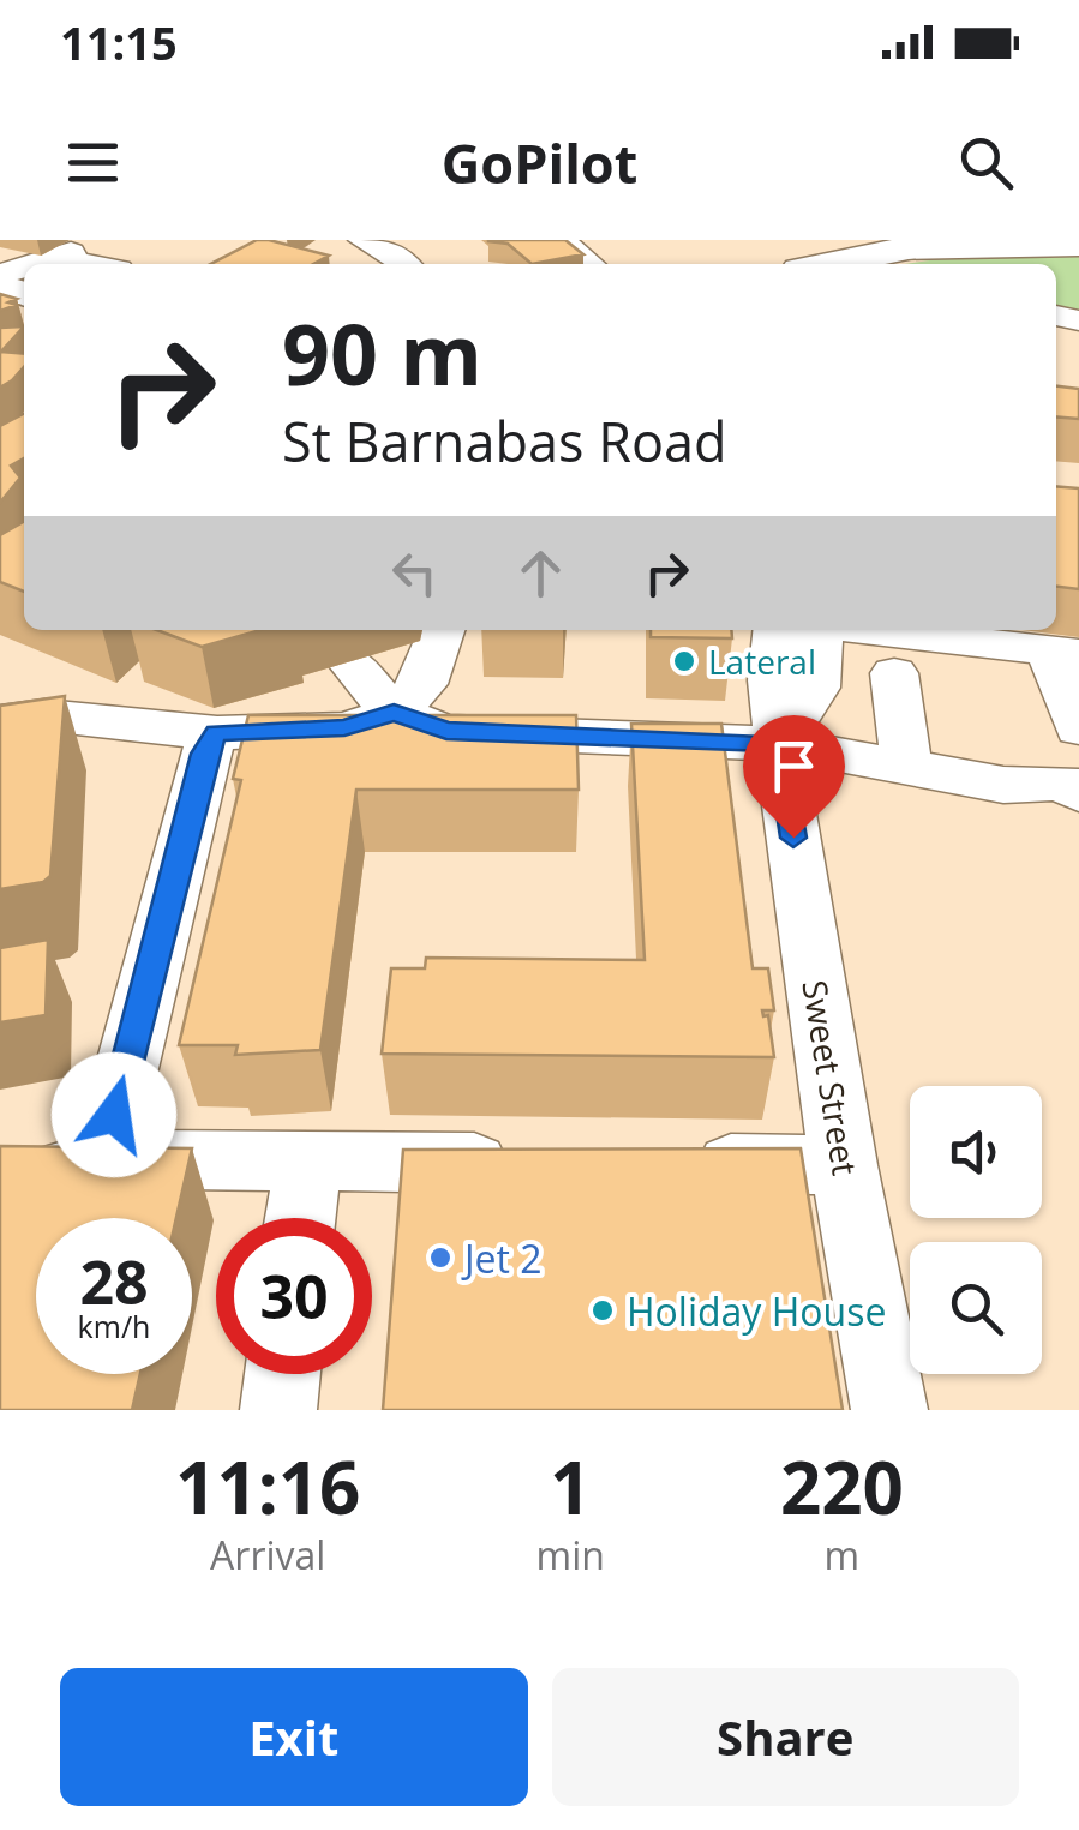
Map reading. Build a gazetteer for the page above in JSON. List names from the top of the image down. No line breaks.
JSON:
{"streets":{"street":["Sweet Street"]},"places":["Lateral","Jet 2","Holiday House"],"page":{"status":"11:15","header":"GoPilot","turn":["90 m","St Barnabas Road"],"speed":"28 km/h","limit":"30","eta":["11:16","Arrival","1","min","220","m"],"buttons":["Exit","Share"]}}
